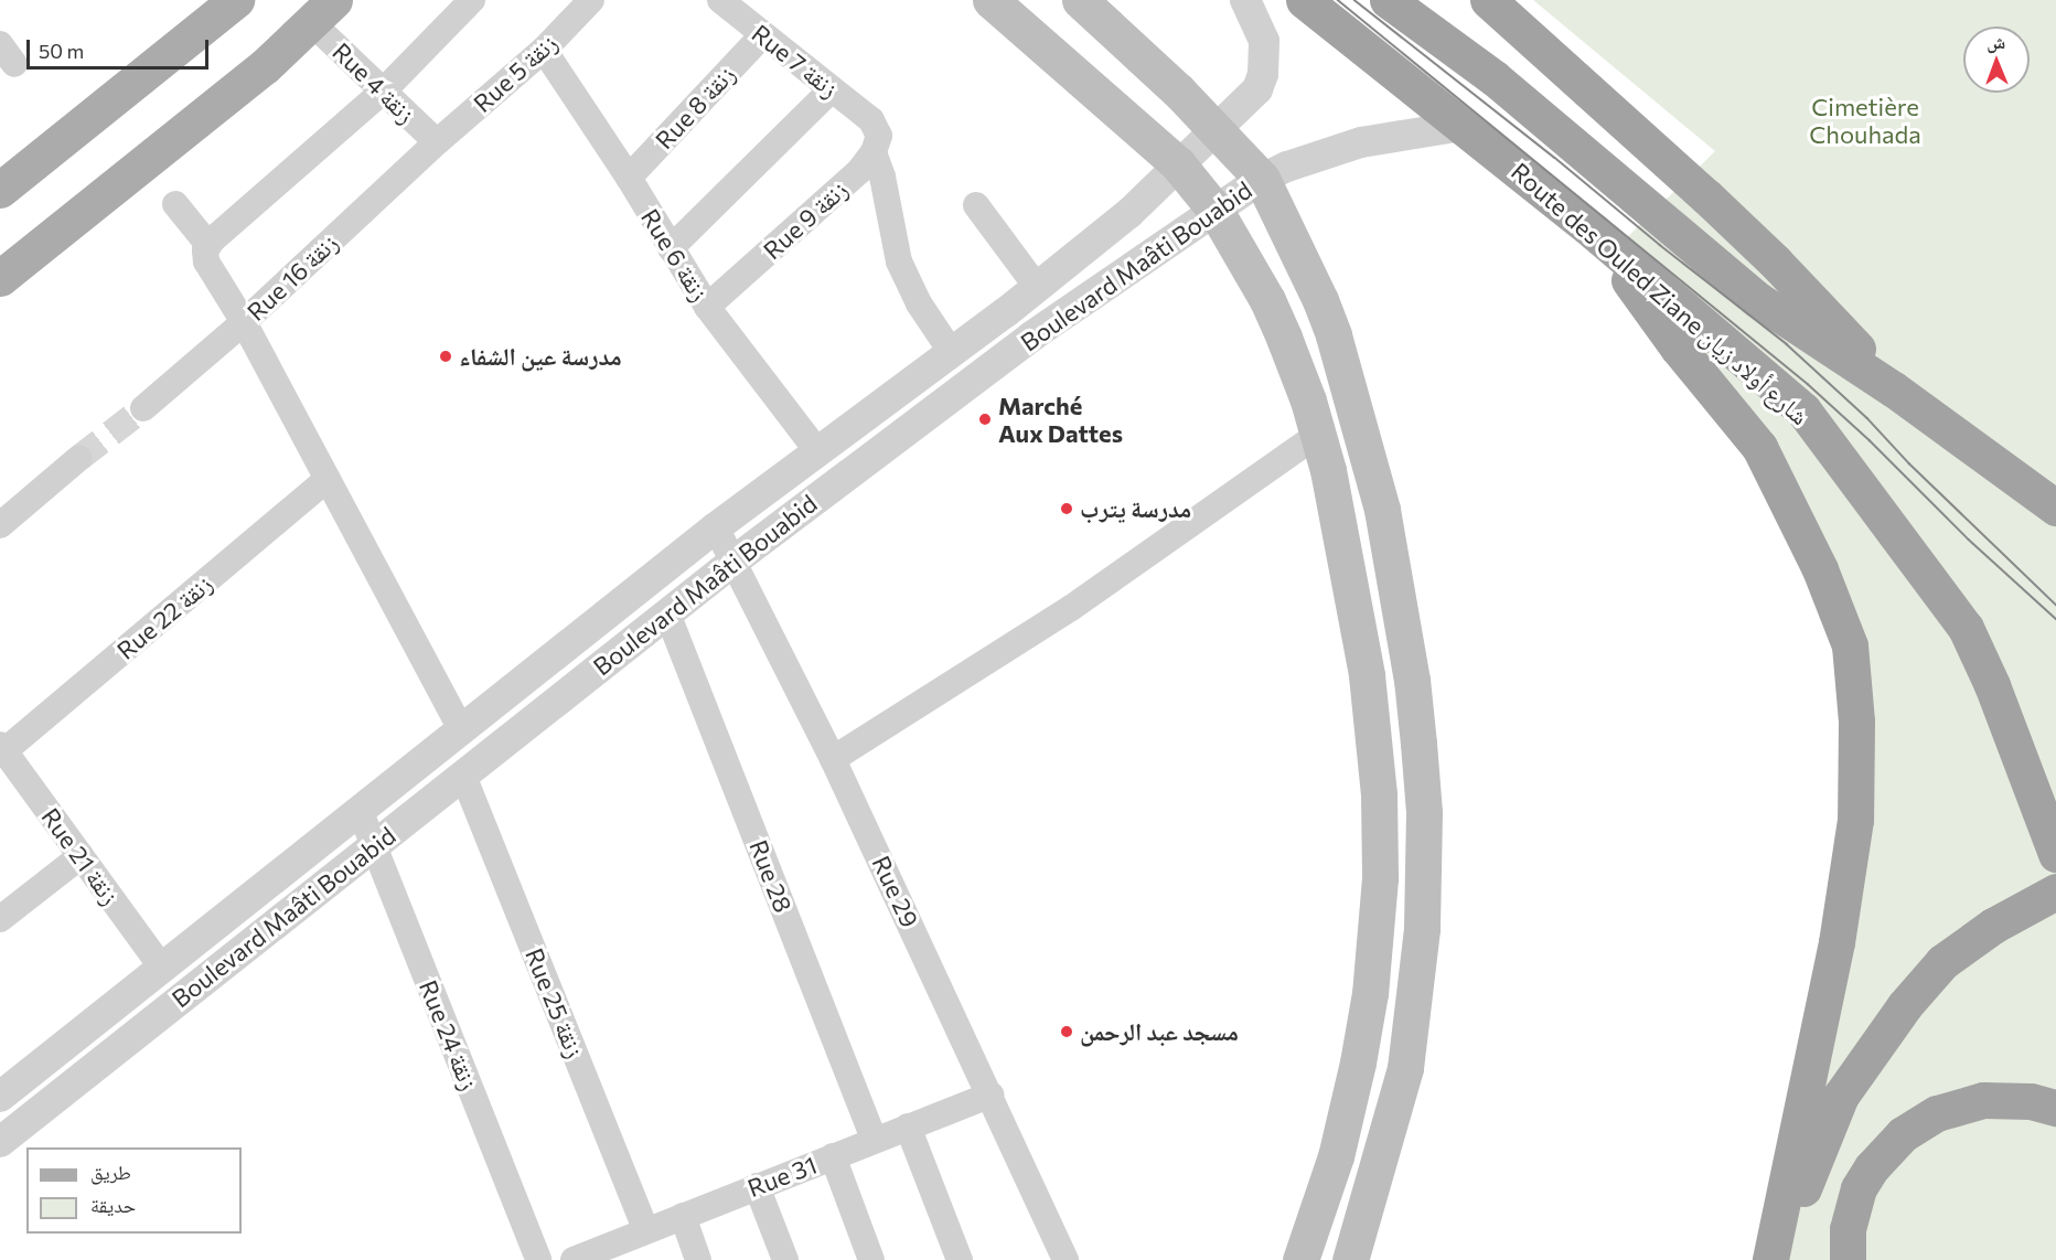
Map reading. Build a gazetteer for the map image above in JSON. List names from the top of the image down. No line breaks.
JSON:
{"streets":{"highway":["Route des Ouled Ziane شارع أولاد زيان"],"street":["Rue 7 زنقة","Rue 5 زنقة","Rue 4 زنقة","Rue 8 زنقة","Rue 9 زنقة","Rue 6 زنقة","Boulevard Maâti Bouabid","Rue 16 زنقة","Rue 22 زنقة","Rue 21 زنقة","Rue 28","Rue 29","Rue 25 زنقة","Rue 24 زنقة","Rue 31"]},"crossings":[["Rue 7 زنقة","Rue 8 زنقة"],["Rue 7 زنقة","Rue 9 زنقة"],["Rue 5 زنقة","Rue 4 زنقة"],["Rue 5 زنقة","Rue 6 زنقة"],["Rue 5 زنقة","Rue 16 زنقة"],["Rue 4 زنقة","Rue 16 زنقة"],["Rue 8 زنقة","Rue 6 زنقة"],["Rue 9 زنقة","Rue 6 زنقة"],["Rue 6 زنقة","Boulevard Maâti Bouabid"],["Boulevard Maâti Bouabid","Route des Ouled Ziane شارع أولاد زيان"],["Boulevard Maâti Bouabid","Rue 21 زنقة"],["Boulevard Maâti Bouabid","Rue 28"],["Boulevard Maâti Bouabid","Rue 29"],["Boulevard Maâti Bouabid","Rue 25 زنقة"],["Boulevard Maâti Bouabid","Rue 24 زنقة"],["Rue 22 زنقة","Rue 21 زنقة"],["Rue 28","Rue 31"],["Rue 29","Rue 31"],["Rue 25 زنقة","Rue 31"]],"parks":["Cimetière Chouhada"],"places":["مدرسة عين الشفاء","Marché Aux Dattes","مدرسة يترب","مسجد عبد الرحمن"],"legend":["طريق","حديقة"],"scale_bar":"50 m","north":"top"}
